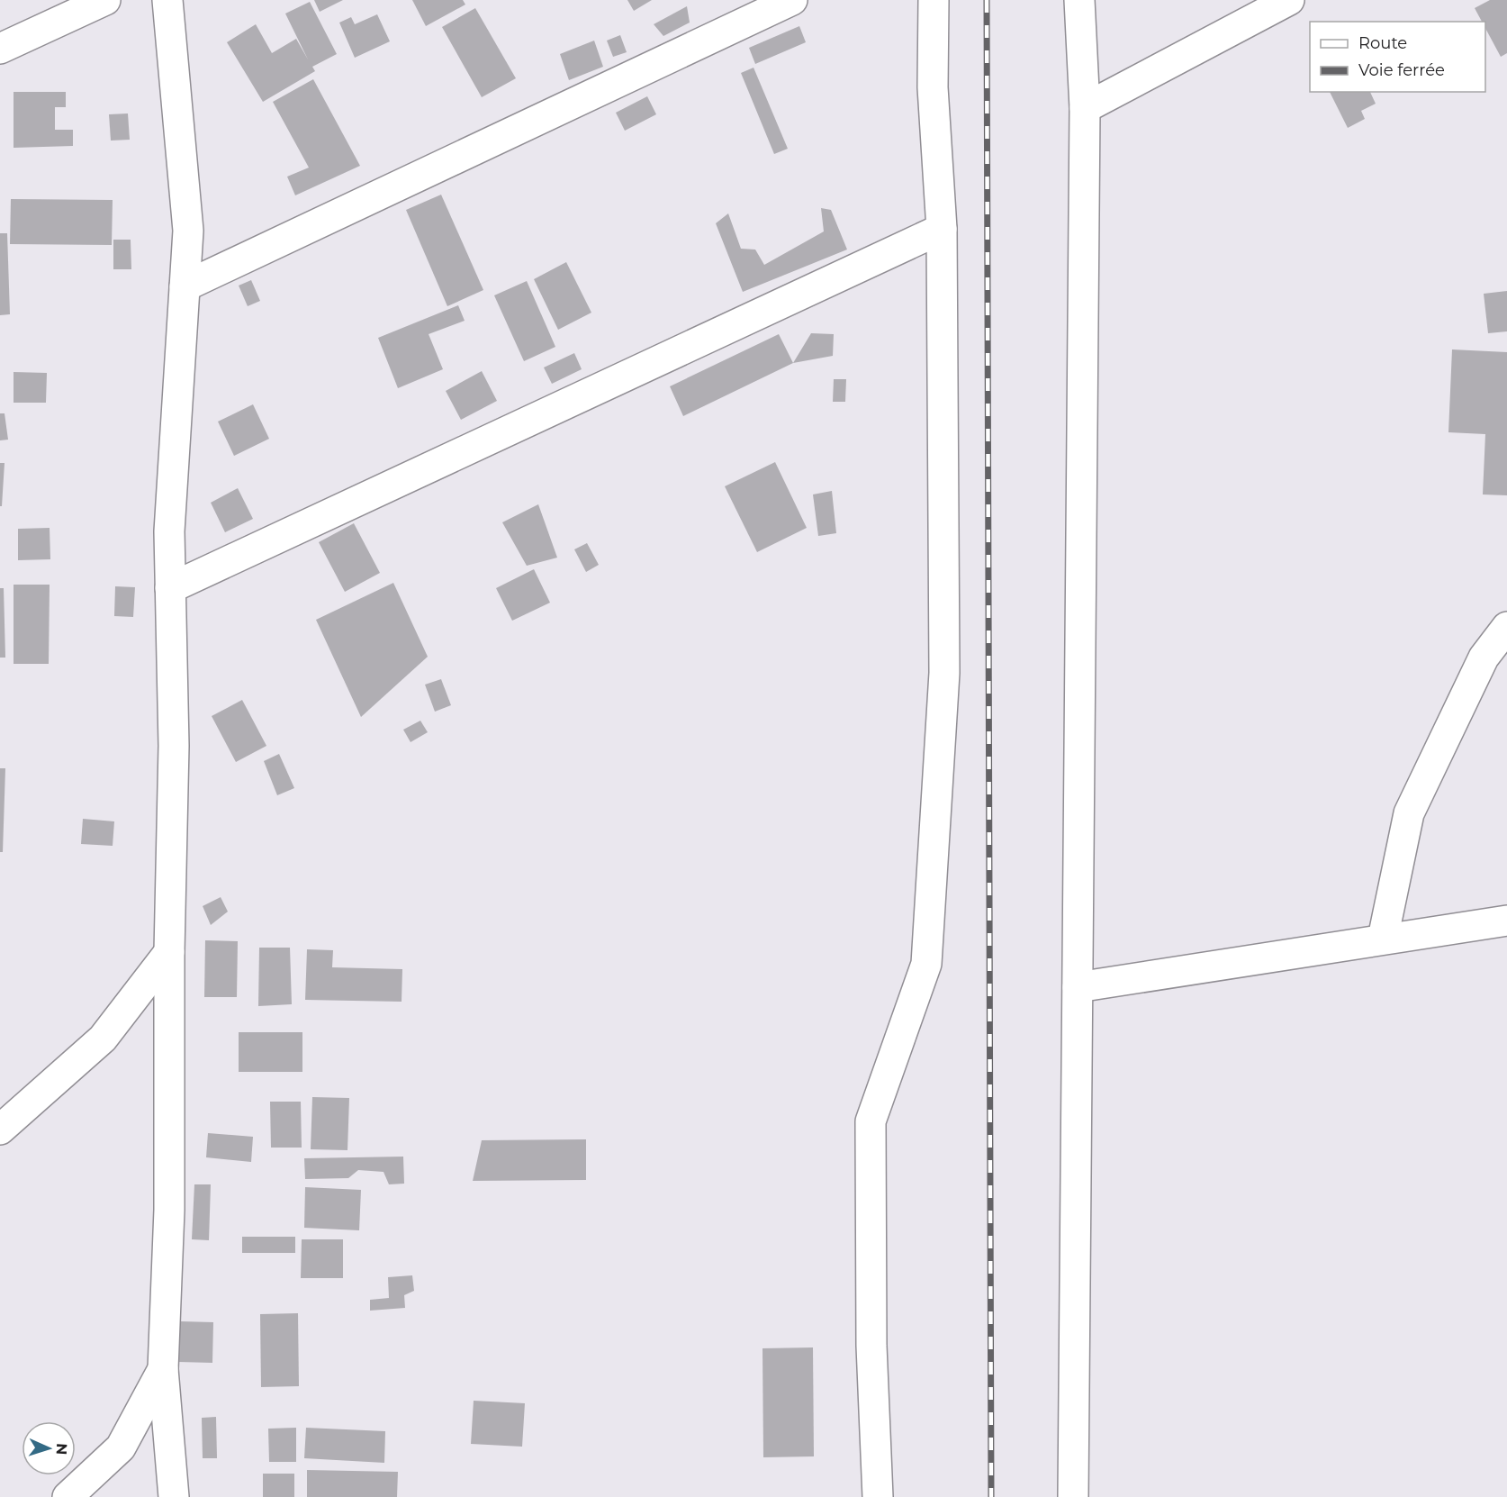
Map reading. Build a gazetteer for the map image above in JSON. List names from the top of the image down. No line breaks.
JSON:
{"legend":["Route","Voie ferrée"],"north":"right"}
